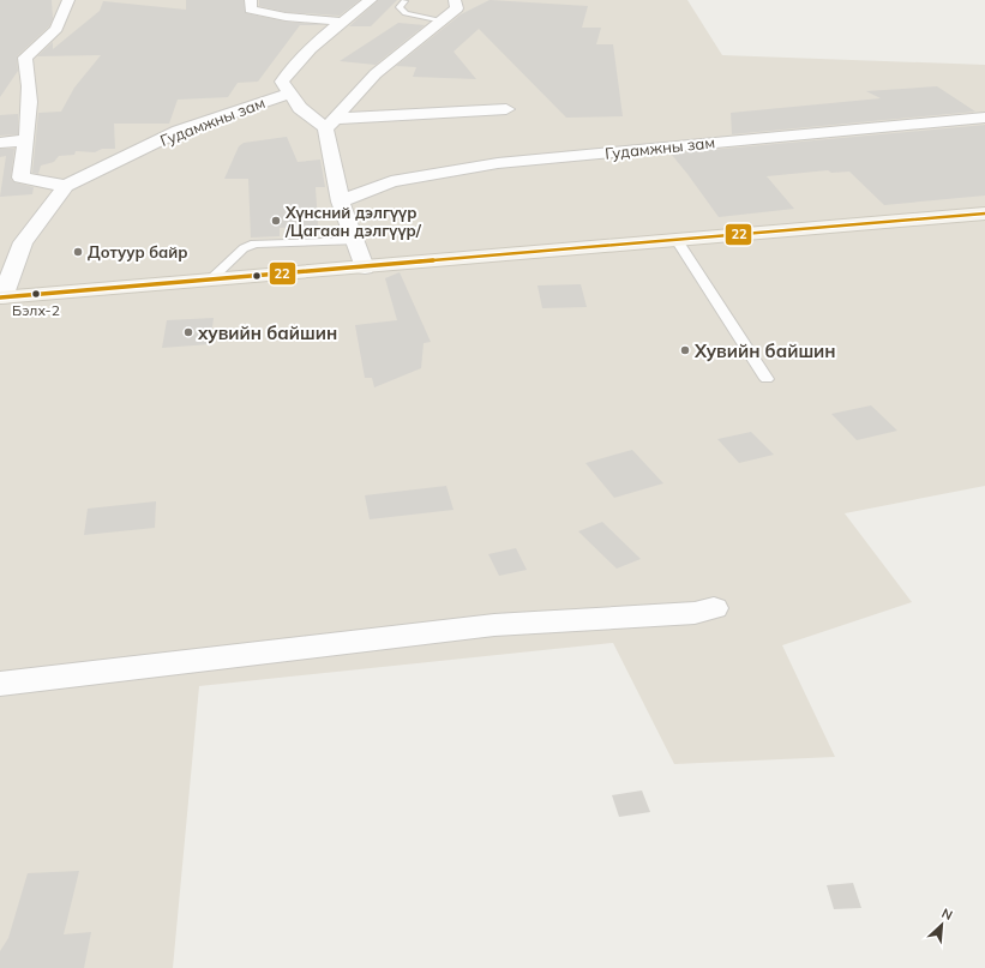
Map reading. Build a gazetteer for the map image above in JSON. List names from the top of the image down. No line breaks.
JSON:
{"streets":{"street":["Гудамжны зам"]},"places":["Хүнсний дэлгүүр /Цагаан дэлгүүр/","Дотуур байр","Бэлх-2","хувийн байшин","Хувийн байшин"],"lines":["transit line 22"],"north":"top right"}
